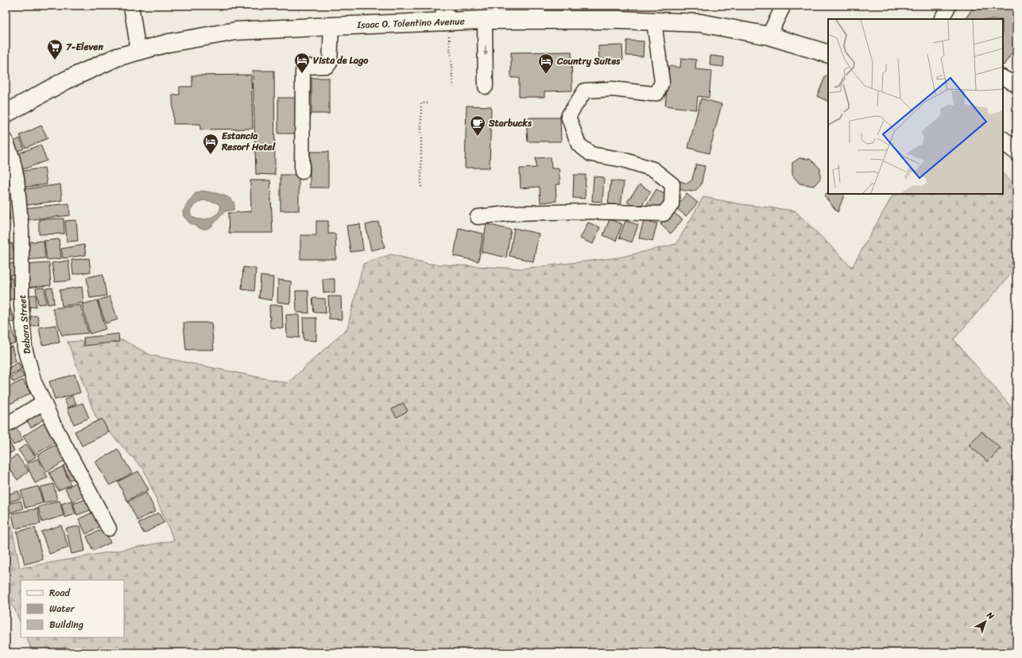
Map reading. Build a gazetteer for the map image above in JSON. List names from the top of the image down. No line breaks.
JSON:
{"streets":{"main road":["Isaac O. Tolentino Avenue"],"street":["Debara Street"]},"places":{"supermarket":["7-Eleven"],"hotel":["Vista de Lago","Country Suites","Estancia Resort Hotel"],"cafe":["Starbucks"]},"legend":["Road","Water","Building"],"north":"top right"}
